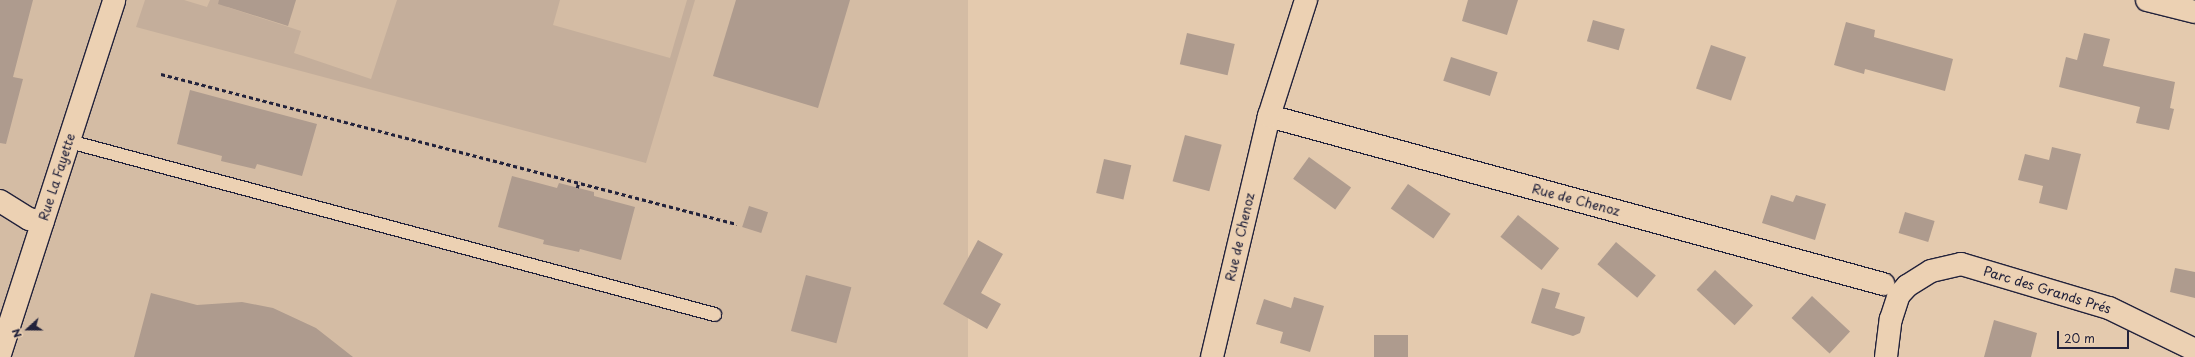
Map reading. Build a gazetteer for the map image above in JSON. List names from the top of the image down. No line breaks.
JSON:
{"streets":{"street":["Rue La Fayette","Rue de Chenoz","Parc des Grands Prés"]},"crossings":[["Rue de Chenoz","Parc des Grands Prés"]],"scale_bar":"20 m","north":"left"}
